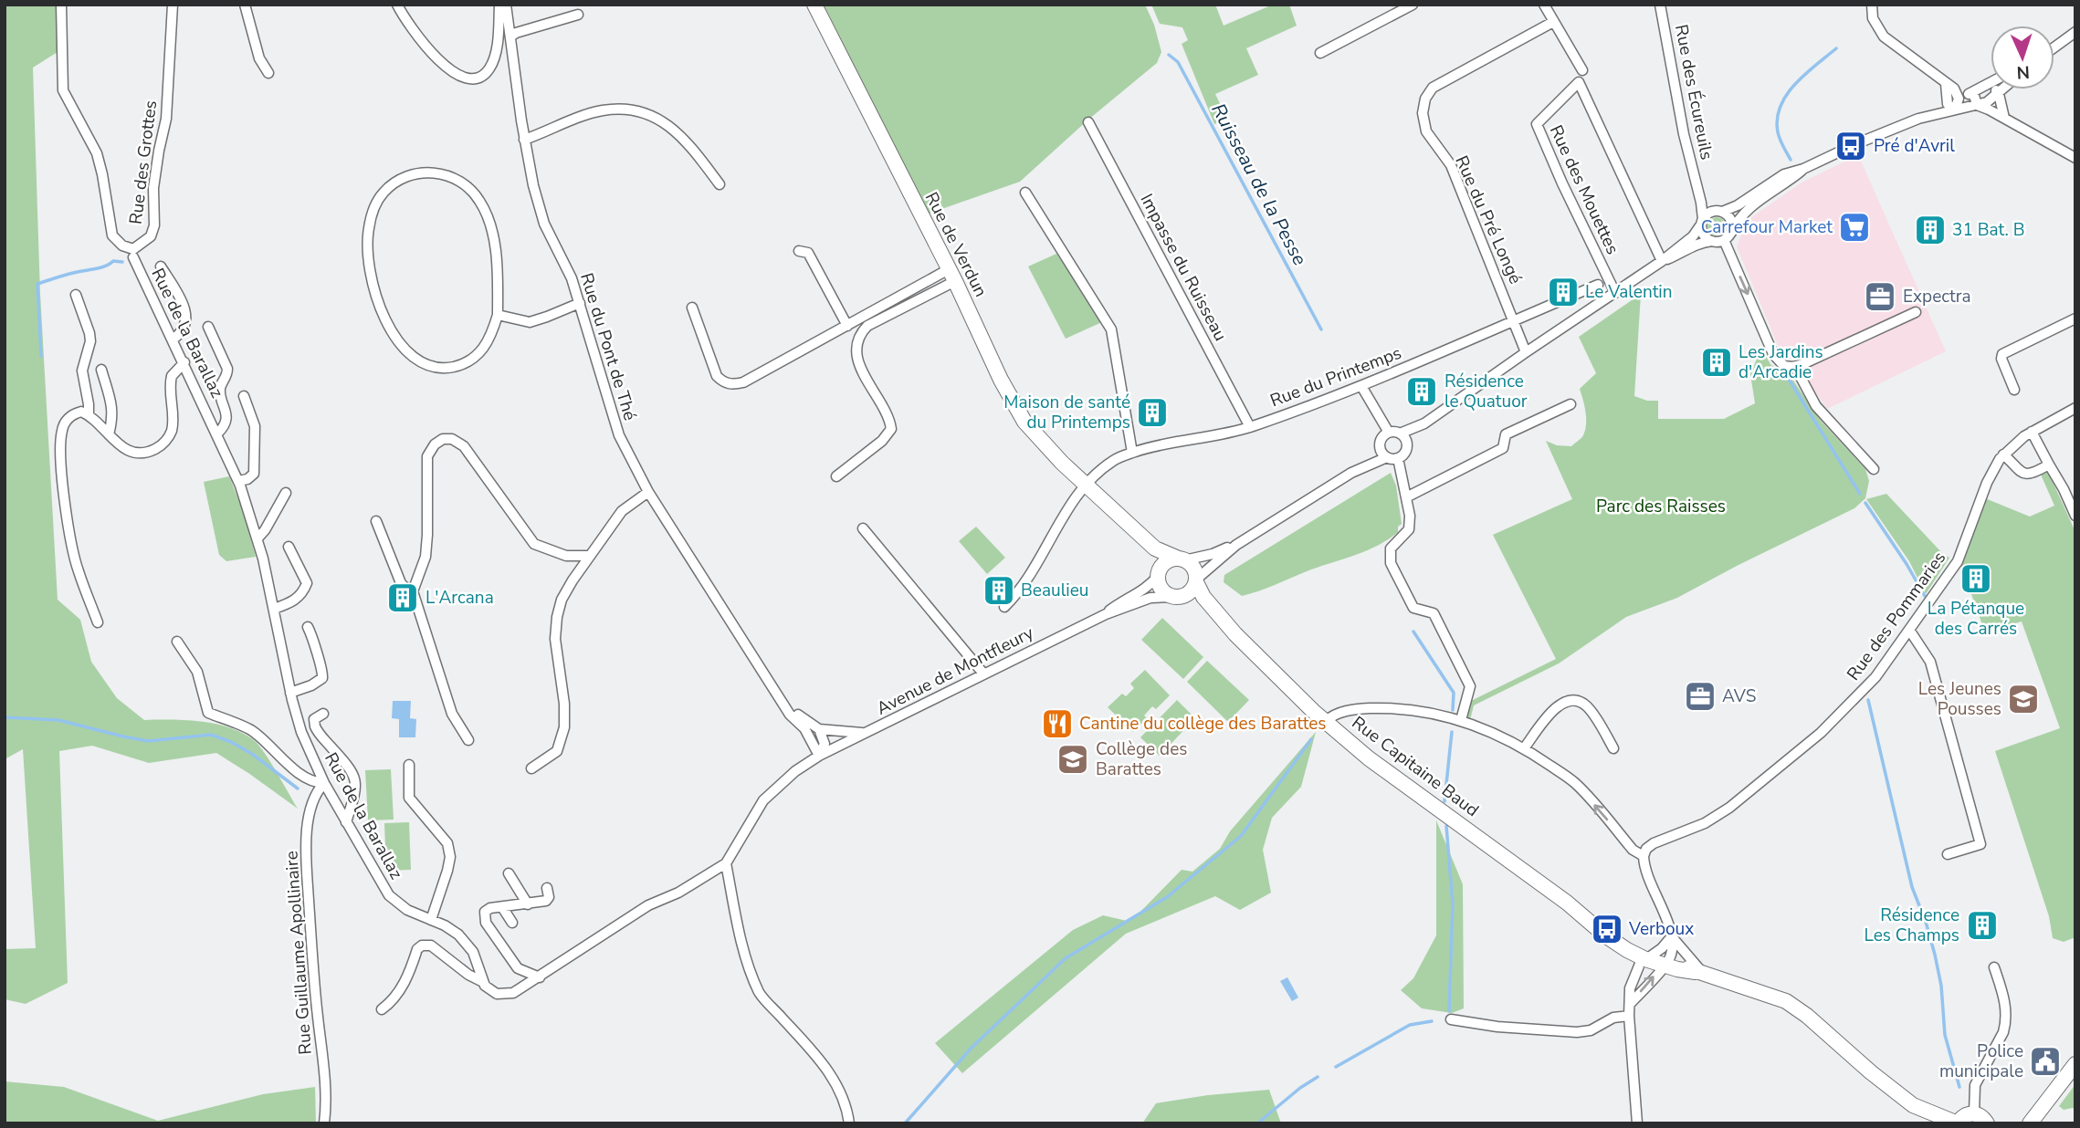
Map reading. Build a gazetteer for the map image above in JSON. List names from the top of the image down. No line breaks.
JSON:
{"streets":{"main road":["Rue de Verdun","Rue Capitaine Baud"],"street":["Rue des Écureuils","Rue des Grottes","Rue des Mouettes","Rue du Pré Longé","Impasse du Ruisseau","Rue de la Barallaz","Rue du Pont de Thé","Rue du Printemps","Rue des Pommaries","Avenue de Montfleury","Rue Guillaume Apollinaire"]},"crossings":[["Rue du Pré Longé","Rue du Printemps"],["Rue de Verdun","Rue du Printemps"],["Rue de Verdun","Avenue de Montfleury"],["Rue de Verdun","Rue Capitaine Baud"],["Impasse du Ruisseau","Rue du Printemps"],["Rue de la Barallaz","Rue Guillaume Apollinaire"],["Rue du Pont de Thé","Avenue de Montfleury"],["Avenue de Montfleury","Rue Capitaine Baud"]],"water":["Ruisseau de la Pesse"],"parks":["Parc des Raisses"],"places":{"bus stop":["Pré d'Avril","Verboux"],"supermarket":["Carrefour Market"],"building":["31 Bat. B","Le Valentin","Les Jardins d'Arcadie","Résidence le Quatuor","Maison de santé du Printemps","La Pétanque des Carrés","Beaulieu","L'Arcana","Résidence Les Champs"],"office":["Expectra","AVS"],"school or university":["Les Jeunes Pousses","Collège des Barattes"],"restaurant":["Cantine du collège des Barattes"],"public building":["Police municipale"]},"north":"bottom"}
